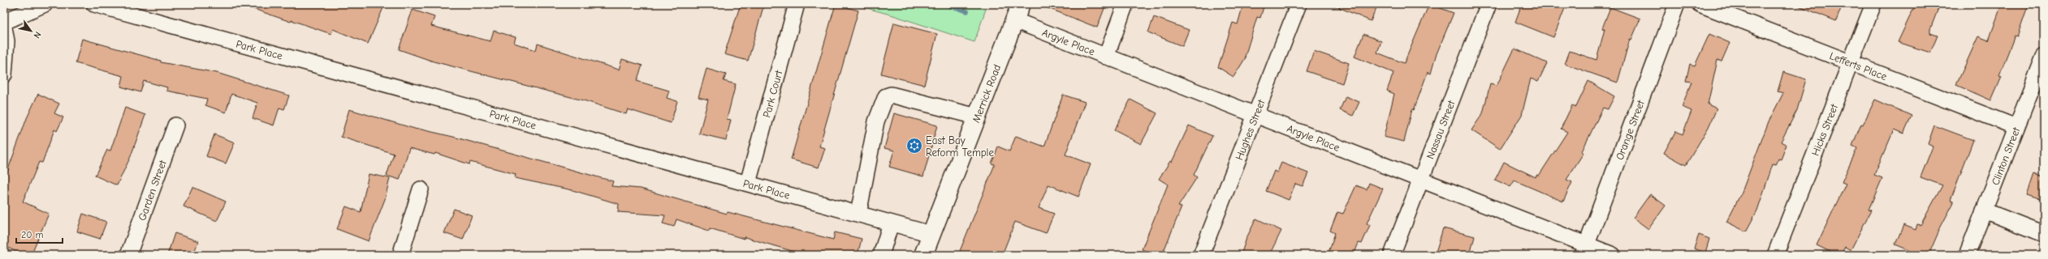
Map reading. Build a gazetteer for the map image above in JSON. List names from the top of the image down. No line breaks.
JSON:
{"streets":{"main road":["Merrick Road"],"street":["Argyle Place","Park Place","Lefferts Place","Park Court","Hughes Street","Nassau Street","Orange Street","Hicks Street","Clinton Street","Garden Street"]},"crossings":[["Argyle Place","Merrick Road"],["Argyle Place","Hughes Street"],["Argyle Place","Nassau Street"],["Argyle Place","Orange Street"],["Park Place","Merrick Road"],["Park Place","Park Court"],["Lefferts Place","Hicks Street"],["Lefferts Place","Clinton Street"]],"places":{"synagogue":["East Bay Reform Temple"]},"scale_bar":"20 m","north":"bottom right"}
